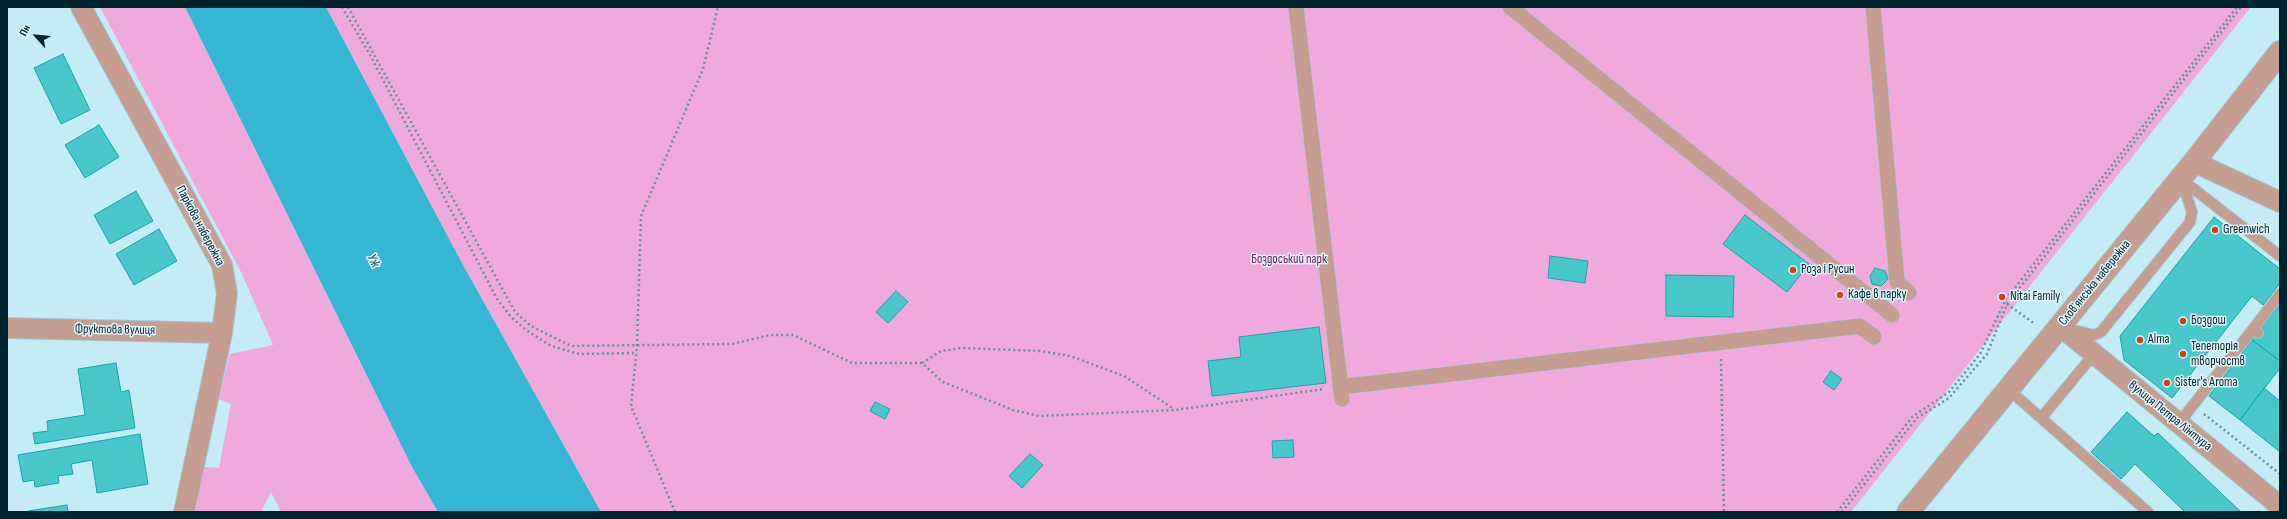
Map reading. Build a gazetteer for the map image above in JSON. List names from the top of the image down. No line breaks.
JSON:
{"streets":{"street":["Паркова набережна","Словʼянська набережна","Фруктова вулиця","вулиця Петра Лінтура"]},"crossings":[["Паркова набережна","Фруктова вулиця"],["Словʼянська набережна","вулиця Петра Лінтура"]],"water":["Уж"],"parks":["Боздоський парк"],"places":["Greenwich","Роза і Русин","Кафе в парку","Nitai Family","Боздош","Alma","Тепеторія творчоств","Sister's Aroma"],"north":"top left"}
